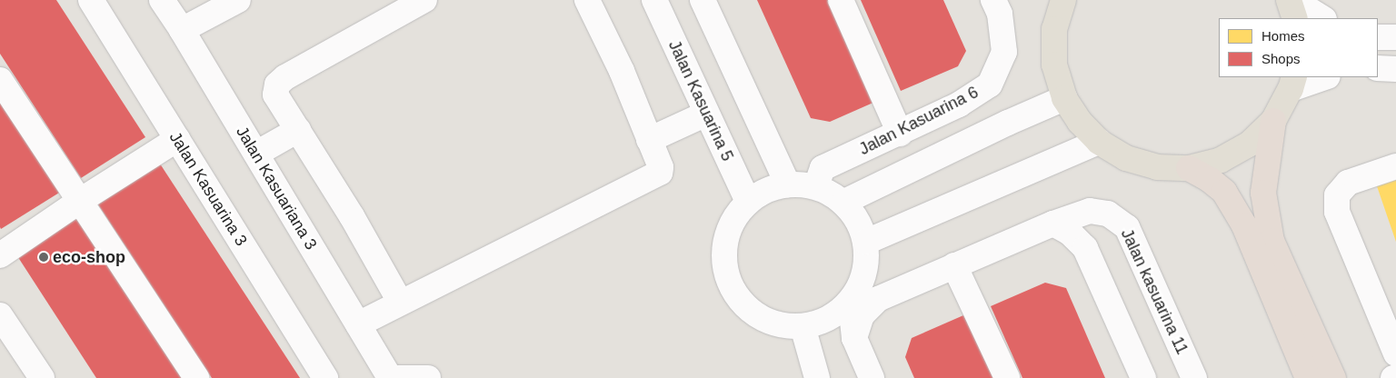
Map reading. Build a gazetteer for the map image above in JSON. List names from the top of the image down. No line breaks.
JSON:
{"streets":{"street":["Jalan Kasuarina 5","Jalan Kasuarina 6","Jalan Kasuariana 3","Jalan Kasuarina 3","Jalan kasuarina 11"]},"crossings":[["Jalan Kasuarina 5","Jalan Kasuarina 6"]],"places":["eco-shop"],"legend":["Homes","Shops"]}
